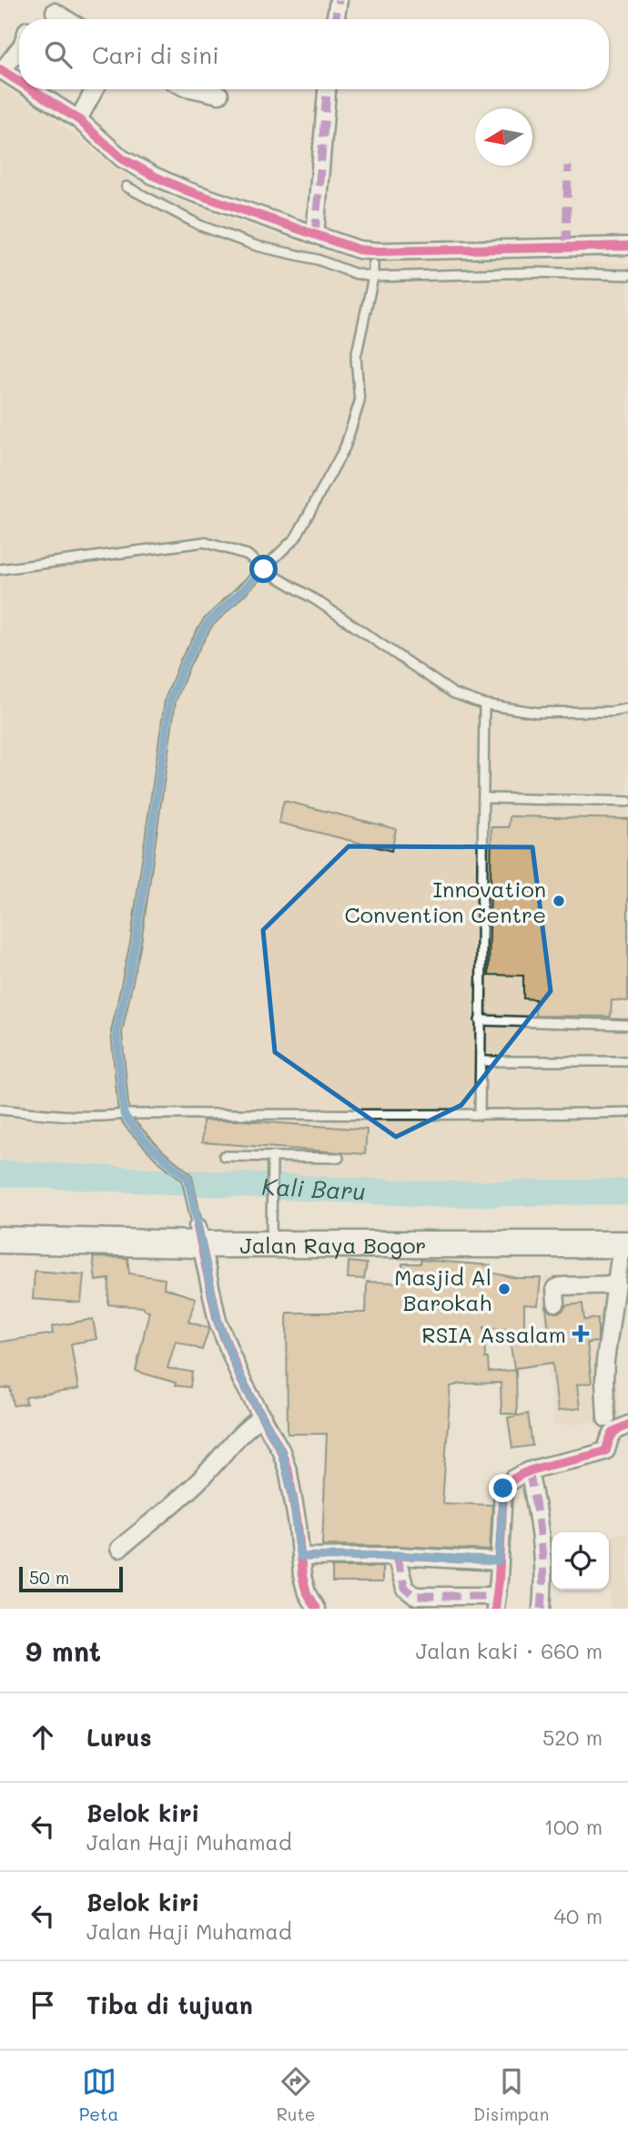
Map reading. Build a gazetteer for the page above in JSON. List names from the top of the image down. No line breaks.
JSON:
{"streets":{"highway":["Jalan Raya Bogor"]},"water":["Kali Baru"],"places":{"other":["Innovation Convention Centre","Masjid Al Barokah"],"health":["RSIA Assalam"]},"scale_bar":"50 m","north":"left","page":{"search":"Cari di sini","scale":"50 m","heading":["9 mnt","Jalan kaki · 660 m"],"list":[["Lurus","520 m"],["Belok kiri","Jalan Haji Muhamad","100 m"],["Belok kiri","Jalan Haji Muhamad","40 m"],"Tiba di tujuan"],"nav":["Peta","Rute","Disimpan"]}}
